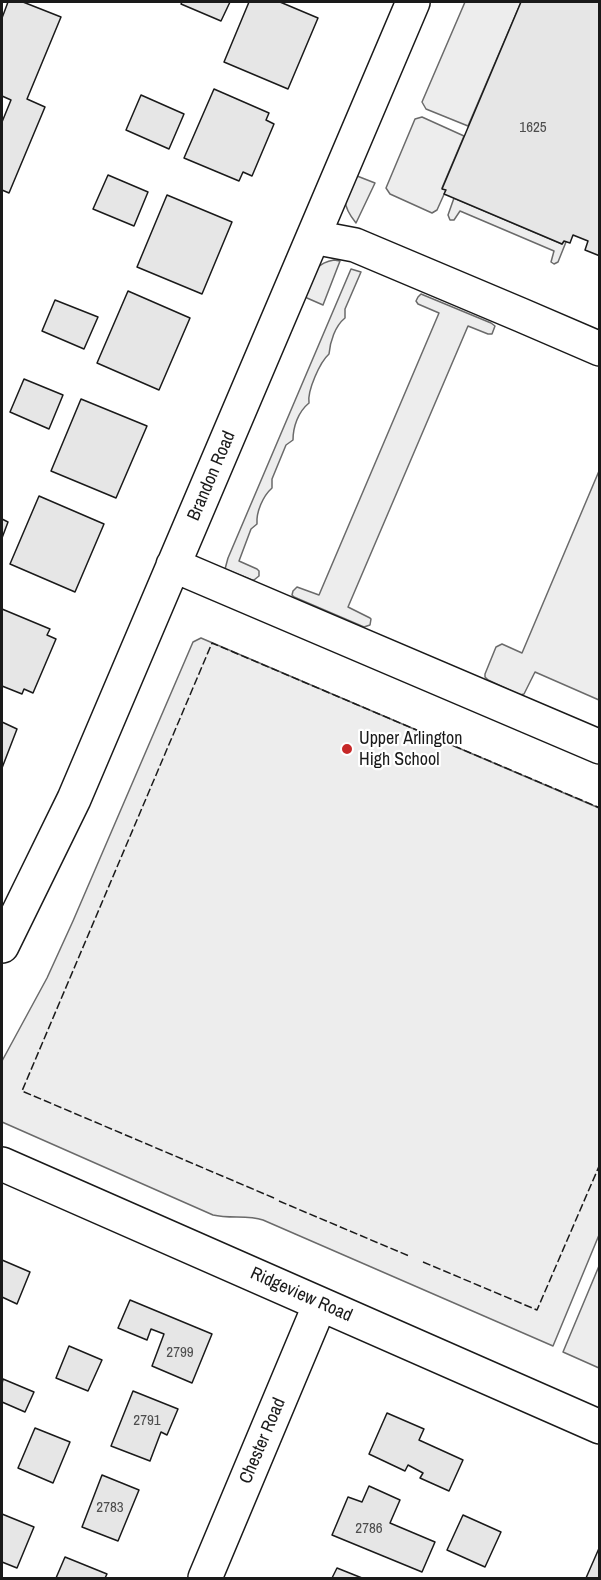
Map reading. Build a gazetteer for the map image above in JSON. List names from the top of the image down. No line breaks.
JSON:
{"streets":{"street":["Brandon Road","Ridgeview Road","Chester Road"]},"crossings":[["Ridgeview Road","Chester Road"]],"places":["Upper Arlington High School"],"house_numbers":["1625","2799","2791","2783","2786"]}
